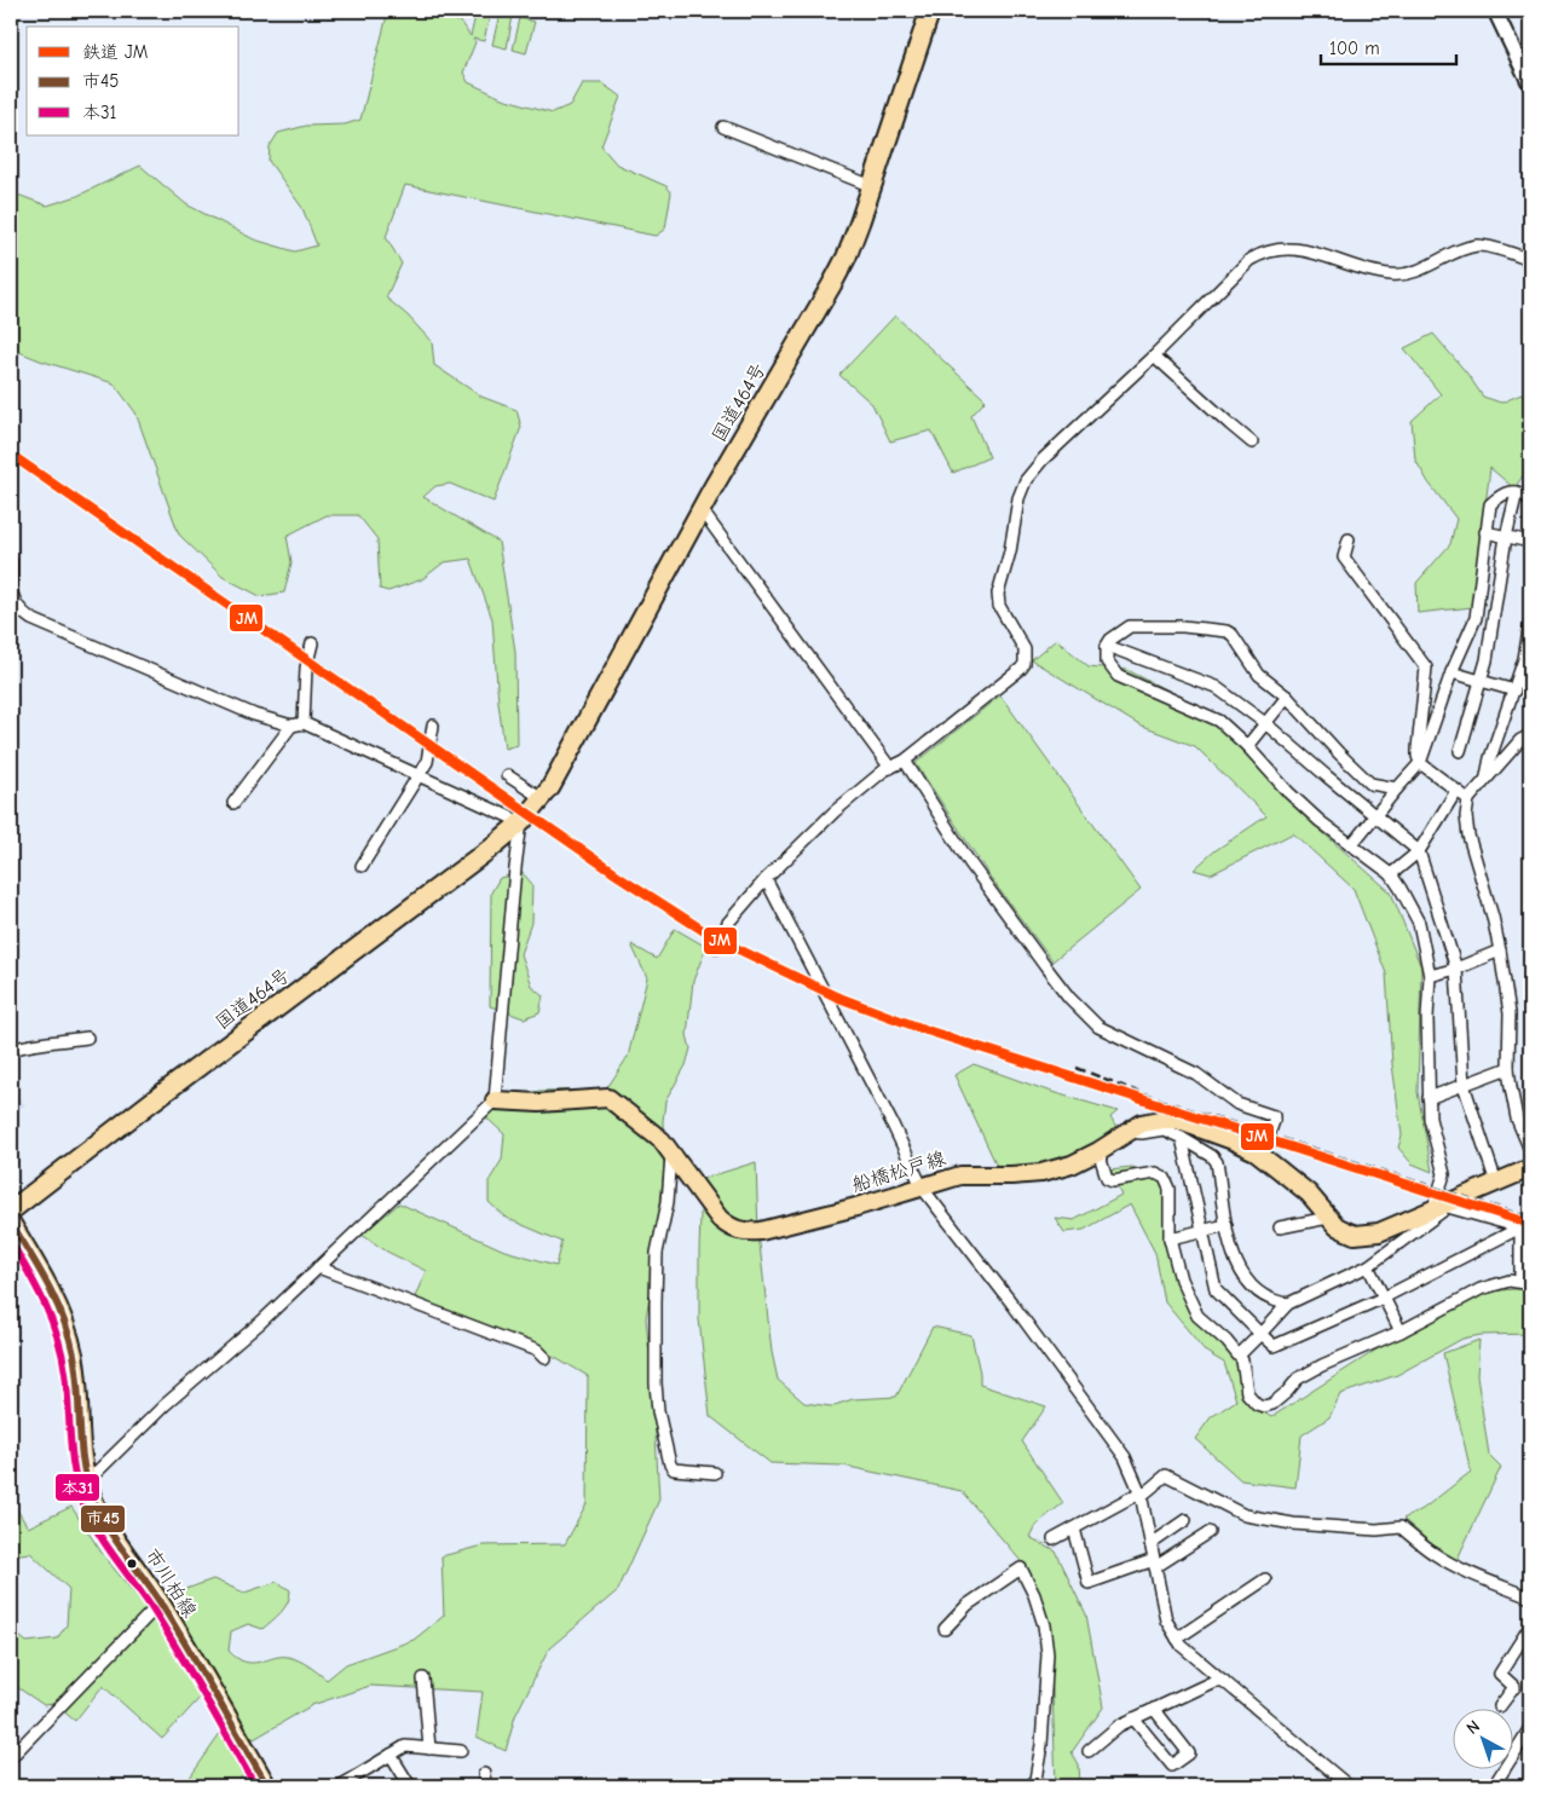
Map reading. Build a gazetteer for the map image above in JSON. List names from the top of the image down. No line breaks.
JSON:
{"streets":{"highway":["国道464号"],"main road":["船橋松戸線","市川柏線"]},"lines":["rail line JM","transit line 市45","transit line 本31"],"legend":["鉄道 JM","市45","本31"],"scale_bar":"100 m","north":"top left"}
